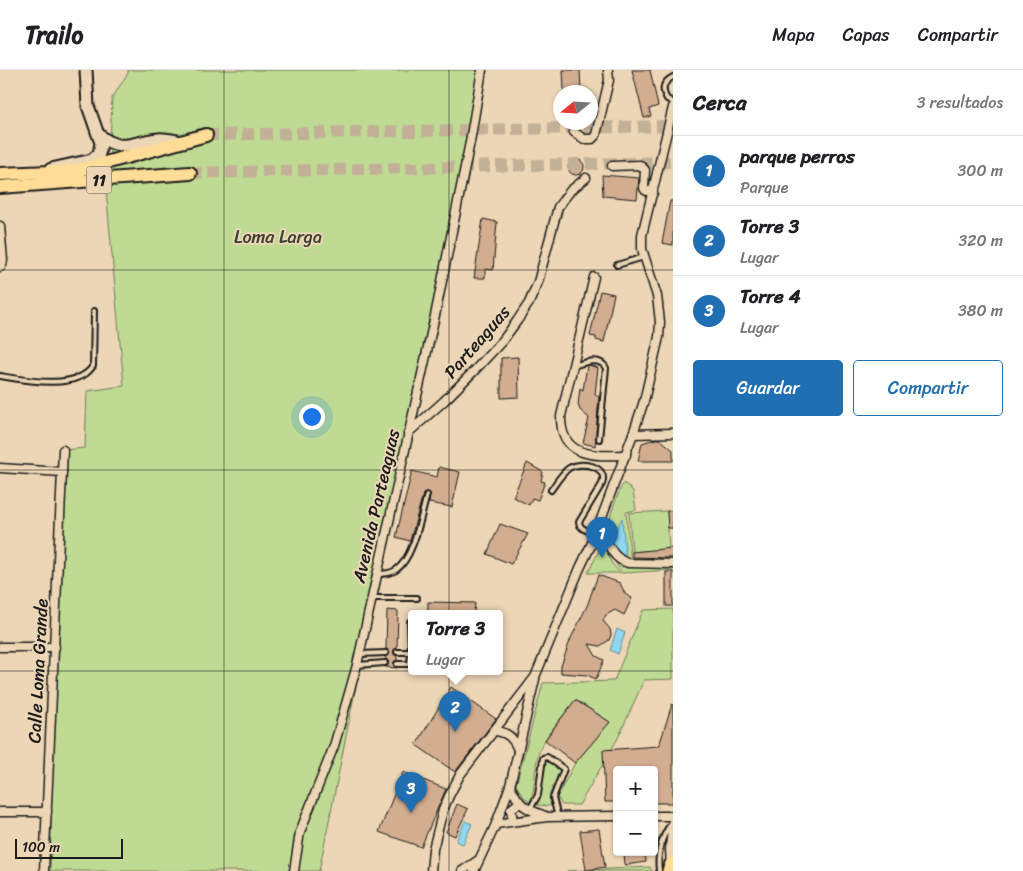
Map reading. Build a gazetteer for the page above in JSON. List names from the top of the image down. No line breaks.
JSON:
{"streets":{"main road":["11"],"street":["Parteaguas","Avenida Parteaguas","Calle Loma Grande"]},"crossings":[["Parteaguas","Avenida Parteaguas"]],"parks":["Loma Larga"],"scale_bar":"100 m","north":"left","page":{"header":"Trailo","nav":["Mapa","Capas","Compartir"],"heading":["Cerca","3 resultados"],"list":[{"mark":"1","name":"parque perros","note":"Parque","value":"300 m"},{"mark":"2","name":"Torre 3","note":"Lugar","value":"320 m"},{"mark":"3","name":"Torre 4","note":"Lugar","value":"380 m"}],"buttons":["Guardar","Compartir"],"pins":["1","2","3"],"popup":["Torre 3","Lugar"],"map_buttons":["+","−"],"scale":"100 m"}}
